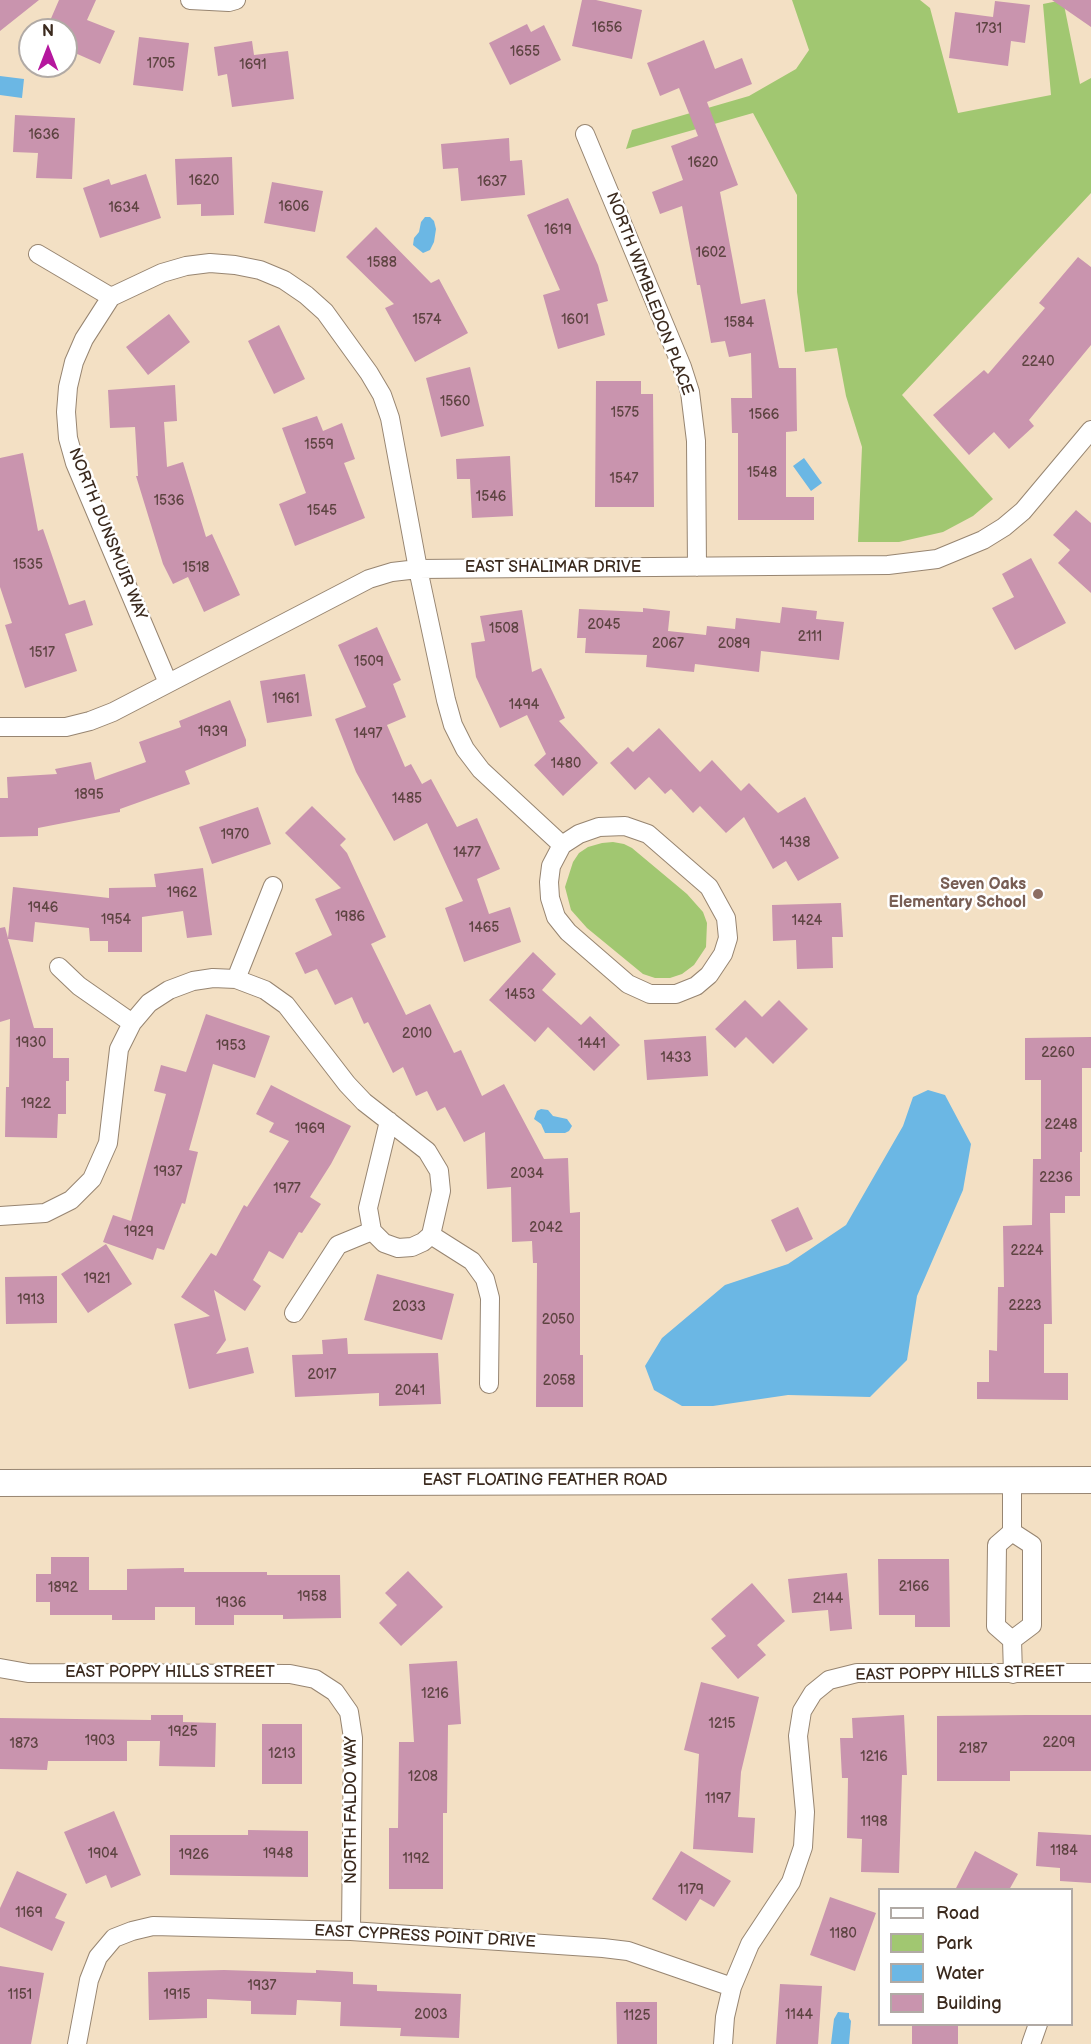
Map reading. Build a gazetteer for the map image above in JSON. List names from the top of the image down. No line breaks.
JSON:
{"streets":{"main road":["EAST FLOATING FEATHER ROAD"],"street":["NORTH WIMBLEDON PLACE","NORTH DUNSMUIR WAY","EAST SHALIMAR DRIVE","EAST POPPY HILLS STREET","NORTH FALDO WAY","EAST CYPRESS POINT DRIVE"]},"crossings":[["NORTH WIMBLEDON PLACE","EAST SHALIMAR DRIVE"],["NORTH DUNSMUIR WAY","EAST SHALIMAR DRIVE"],["EAST POPPY HILLS STREET","NORTH FALDO WAY"],["EAST POPPY HILLS STREET","EAST CYPRESS POINT DRIVE"],["NORTH FALDO WAY","EAST CYPRESS POINT DRIVE"]],"places":["Seven Oaks Elementary School"],"house_numbers":["1656","1731","1655","1705","1691","1636","1620","1620","1637","1606","1634","1619","1602","1588","1574","1601","1584","2240","1560","1575","1566","1559","1548","1547","1546","1536","1545","1535","1518","2045","1508","2111","2067","2089","1517","1509","1961","1494","1939","1497","1480","1895","1485","1970","1438","1477","1962","1946","1986","1954","1424","1465","1453","2010","1930","1441","1953","2260","1433","1922","2248","1969","1937","2034","2236","1977","2042","1929","2224","1921","1913","2223","2033","2050","2017","2058","2041","2166","1892","1958","2144","1936","1216","1215","1925","1903","2209","1873","2187","1213","1216","1208","1197","1198","1184","1904","1948","1926","1192","1179","1169","1180","1937","1151","1915","2003","1144","1125"],"legend":["Road","Park","Water","Building"],"north":"top"}
